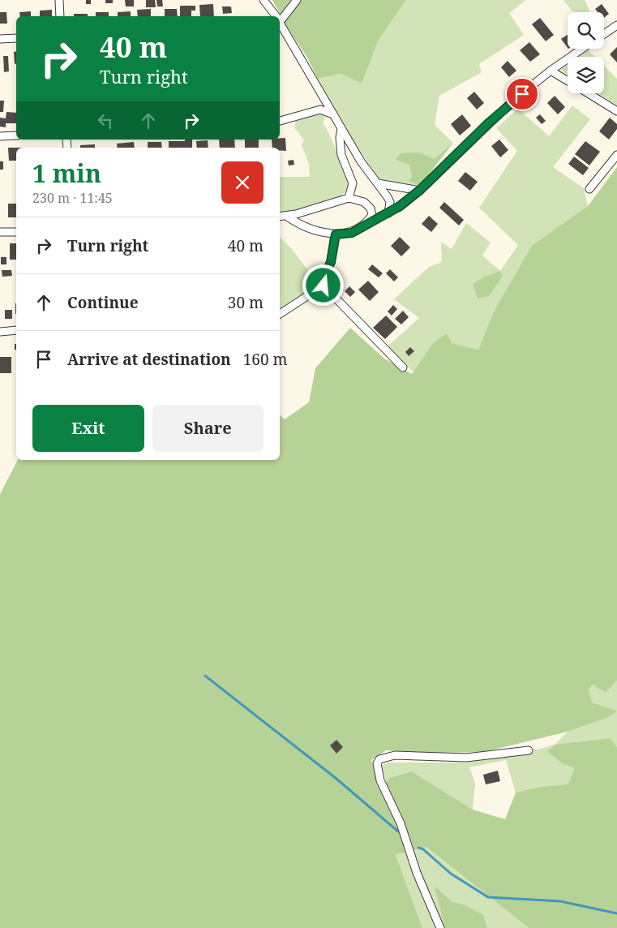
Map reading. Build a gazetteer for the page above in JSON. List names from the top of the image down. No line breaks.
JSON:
{"page":{"turn":["40 m","Turn right"],"heading":["1 min","230 m · 11:45"],"list":[{"name":"Turn right","value":"40 m"},{"name":"Continue","value":"30 m"},{"name":"Arrive at destination","value":"160 m"}],"buttons":["Exit","Share"]}}
